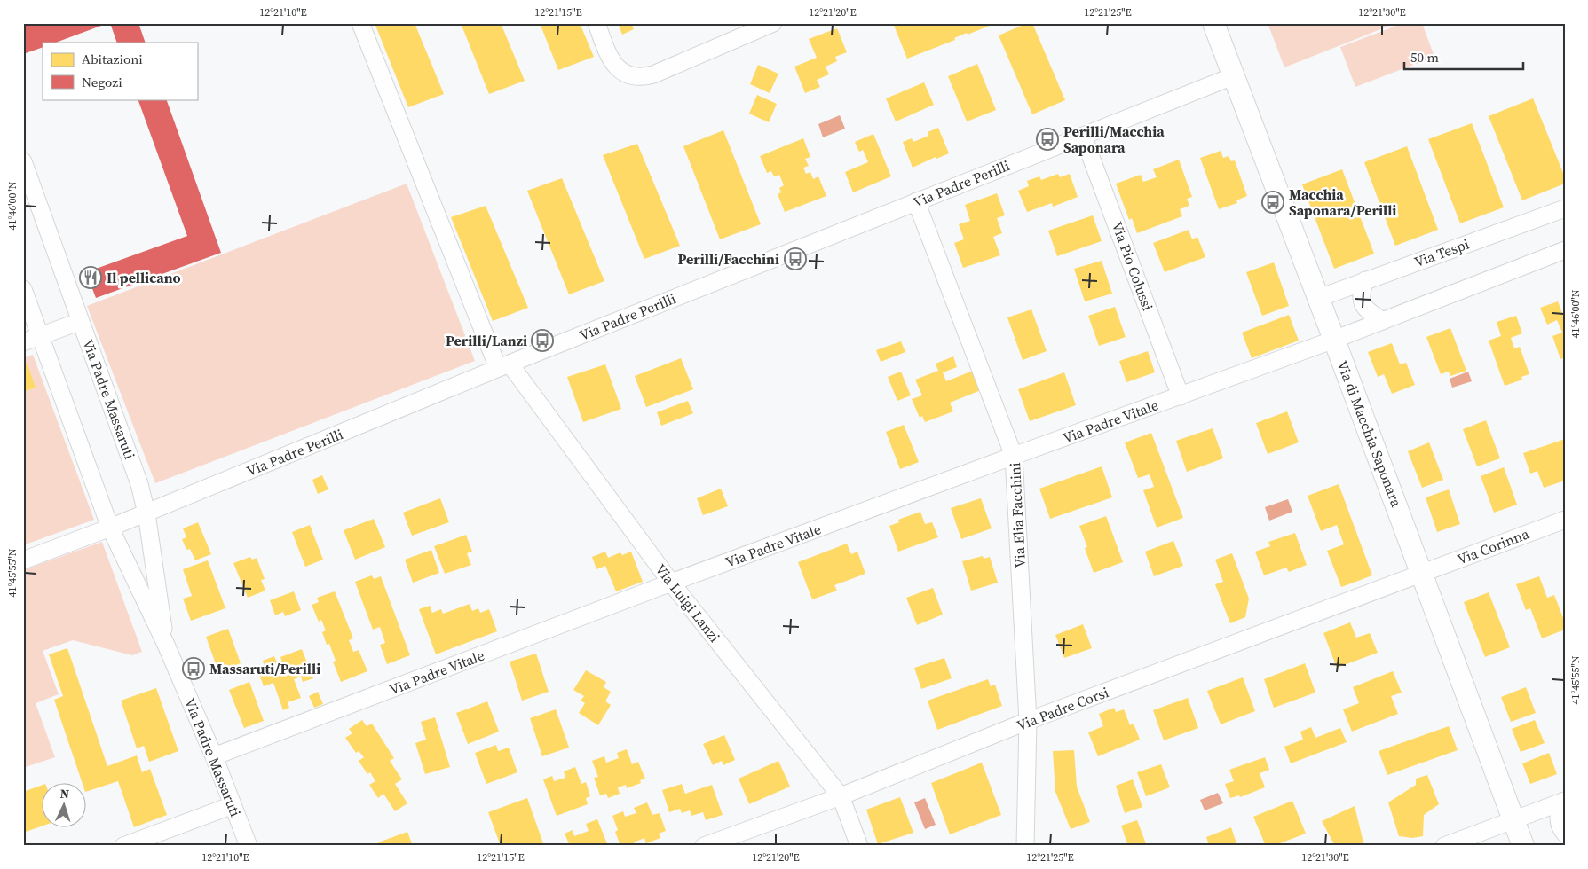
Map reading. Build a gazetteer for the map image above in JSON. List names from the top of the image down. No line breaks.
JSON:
{"streets":{"street":["Via Padre Perilli","Via Tespi","Via Pio Colussi","Via Padre Massaruti","Via Padre Vitale","Via di Macchia Saponara","Via Elia Facchini","Via Corinna","Via Luigi Lanzi","Via Padre Corsi"]},"crossings":[["Via Padre Perilli","Via Pio Colussi"],["Via Padre Perilli","Via Padre Massaruti"],["Via Padre Perilli","Via di Macchia Saponara"],["Via Padre Perilli","Via Elia Facchini"],["Via Padre Perilli","Via Luigi Lanzi"],["Via Tespi","Via di Macchia Saponara"],["Via Pio Colussi","Via Padre Vitale"],["Via Padre Massaruti","Via Padre Vitale"],["Via Padre Vitale","Via di Macchia Saponara"],["Via Padre Vitale","Via Elia Facchini"],["Via Padre Vitale","Via Luigi Lanzi"],["Via di Macchia Saponara","Via Corinna"],["Via di Macchia Saponara","Via Padre Corsi"],["Via Elia Facchini","Via Padre Corsi"],["Via Corinna","Via Padre Corsi"],["Via Luigi Lanzi","Via Padre Corsi"]],"places":{"bus stop":["Perilli/Macchia Saponara","Macchia Saponara/Perilli","Perilli/Facchini","Perilli/Lanzi","Massaruti/Perilli"],"restaurant":["Il pellicano"]},"legend":["Abitazioni","Negozi"],"scale_bar":"50 m","north":"top","coordinates":["12°21'10\"E","12°21'15\"E","12°21'20\"E","12°21'25\"E","12°21'30\"E","41°46'00\"N","41°45'55\"N"]}
